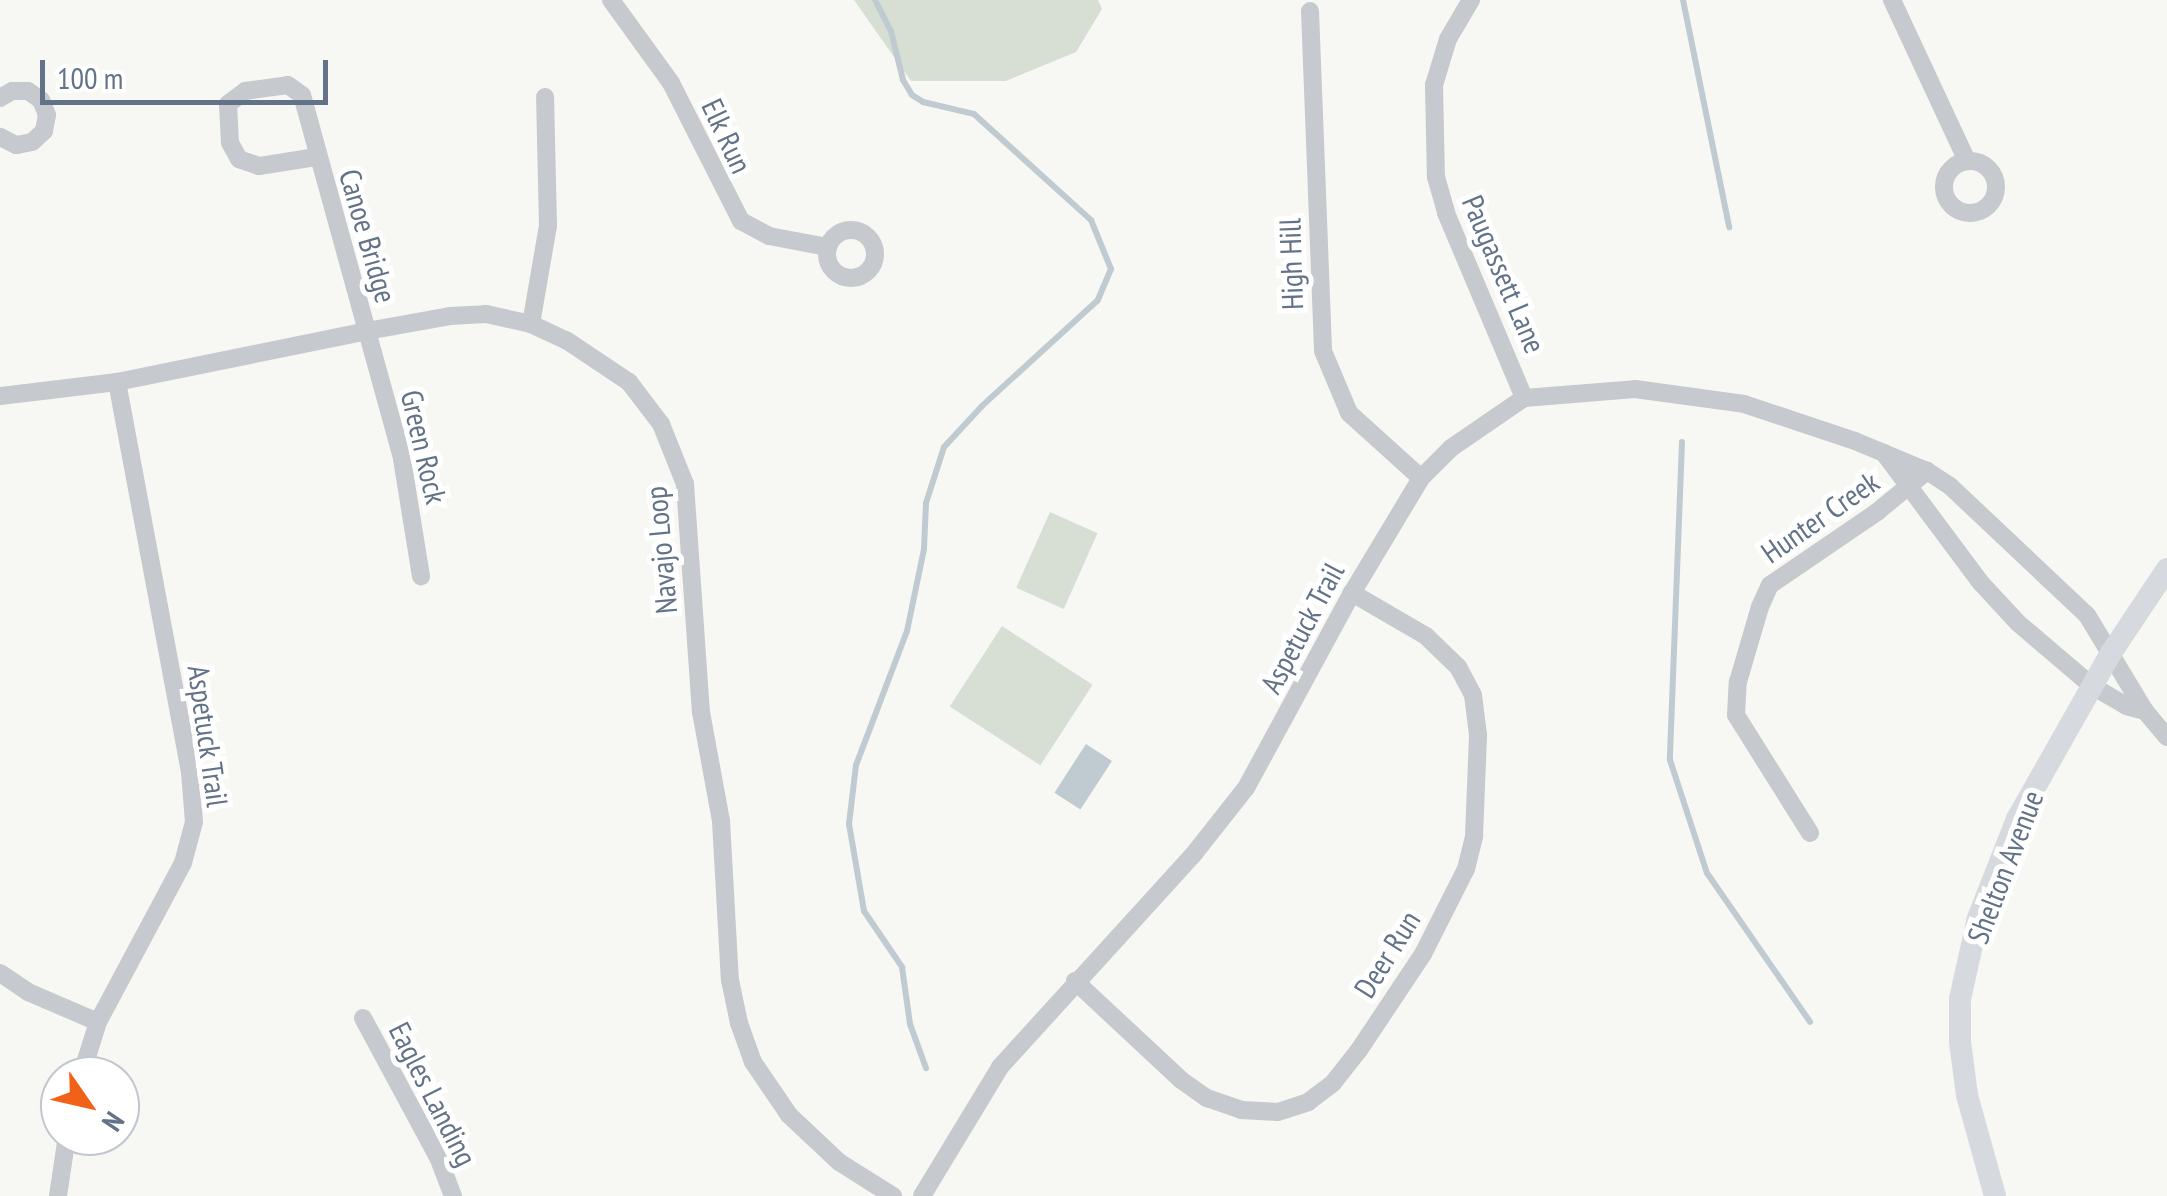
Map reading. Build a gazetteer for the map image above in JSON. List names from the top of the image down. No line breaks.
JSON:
{"streets":{"main road":["Shelton Avenue"],"street":["Elk Run","Canoe Bridge","High Hill","Paugassett Lane","Green Rock","Hunter Creek","Navajo Loop","Aspetuck Trail","Deer Run","Eagles Landing"]},"crossings":[["Canoe Bridge","Green Rock"],["Canoe Bridge","Navajo Loop"],["High Hill","Aspetuck Trail"],["Paugassett Lane","Aspetuck Trail"],["Green Rock","Navajo Loop"],["Hunter Creek","Aspetuck Trail"],["Navajo Loop","Aspetuck Trail"],["Aspetuck Trail","Shelton Avenue"],["Aspetuck Trail","Deer Run"]],"scale_bar":"100 m","north":"bottom right"}
